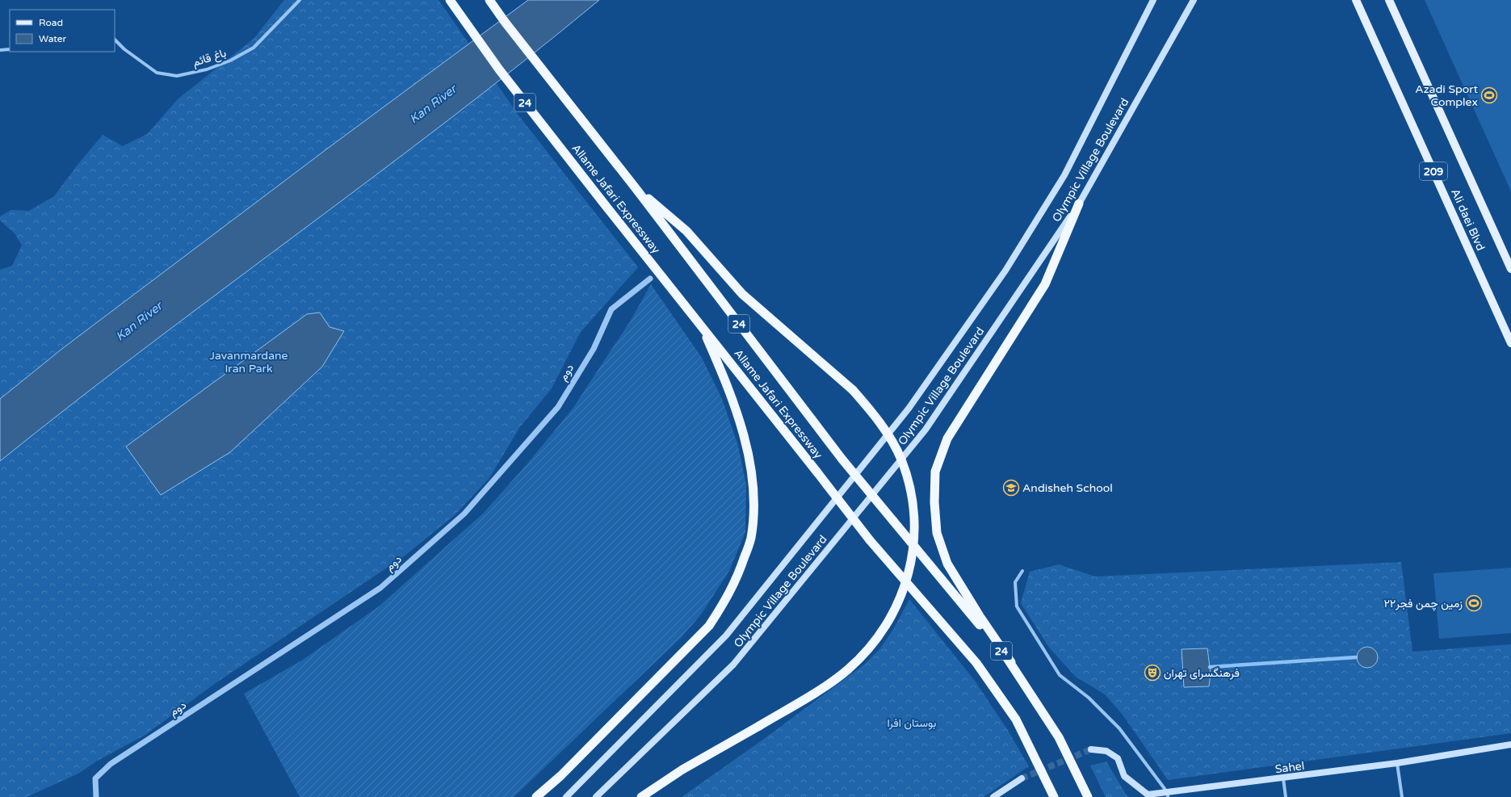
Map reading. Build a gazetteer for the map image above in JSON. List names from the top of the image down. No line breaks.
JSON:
{"streets":{"highway":["24","Allame Jafari Expressway"],"main road":["Olympic Village Boulevard","209","Ali daei Blvd","Sahel"],"street":["باغ قائم","دوم"]},"water":["Kan River"],"parks":["Javanmardane Iran Park","بوستان افرا"],"places":{"sports":["Azadi Sport Complex","زمین چمن فجر۲۲"],"school or university":["Andisheh School"],"theatre":["فرهنگسرای تهران"]},"legend":["Road","Water"]}
